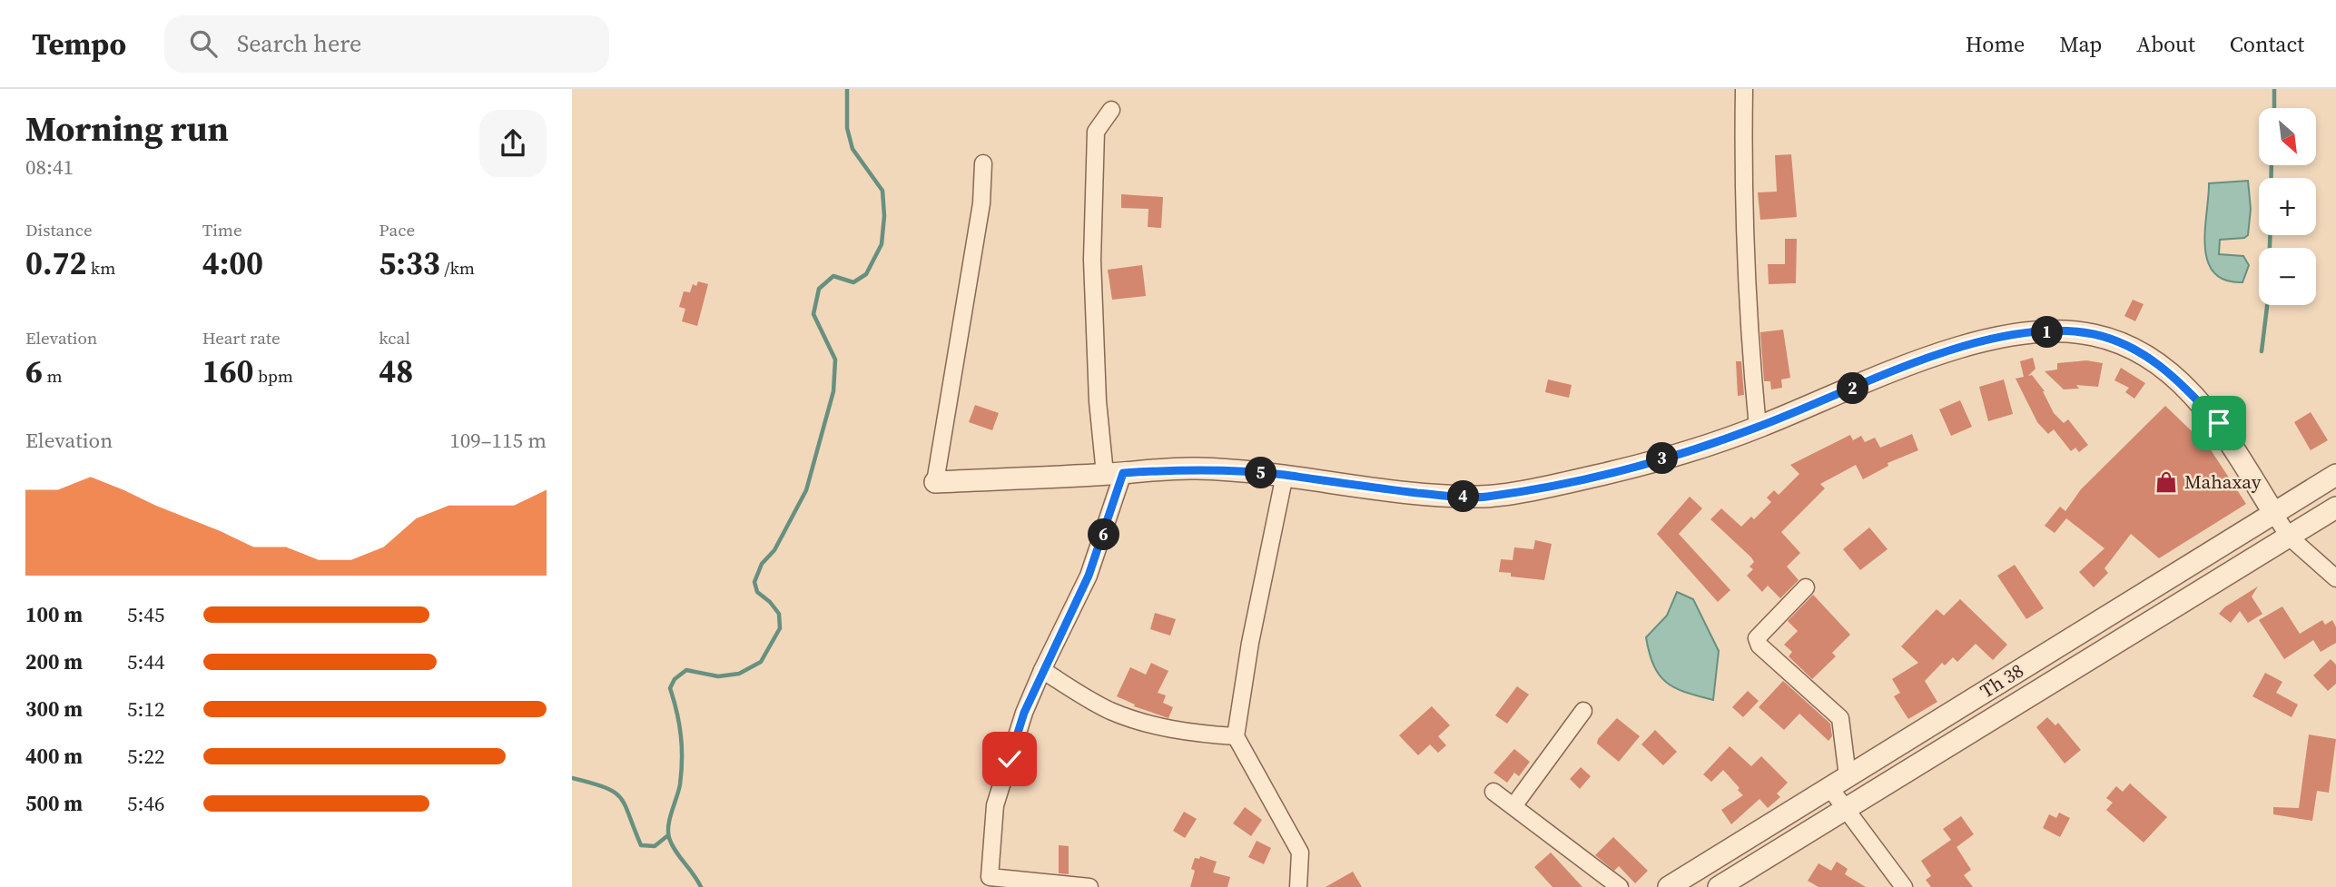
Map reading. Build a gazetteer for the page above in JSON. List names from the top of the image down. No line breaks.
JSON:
{"streets":{"street":["Th 38"]},"places":{"shop":["Mahaxay"]},"north":"bottom right","page":{"header":"Tempo","search":"Search here","nav":["Home","Map","About","Contact"],"heading":["Morning run","08:41"],"map_buttons":["+","−"],"stats":[["Distance","0.72 km"],["Time","4:00"],["Pace","5:33 /km"],["Elevation","6 m"],["Heart rate","160 bpm"],["kcal","48"]],"pins":["1","2","3","5","4","6"],"chart":["Elevation","109–115 m"],"list":[{"name":"100 m","note":"5:45"},{"name":"200 m","note":"5:44"},{"name":"300 m","note":"5:12"},{"name":"400 m","note":"5:22"},{"name":"500 m","note":"5:46"}]}}
